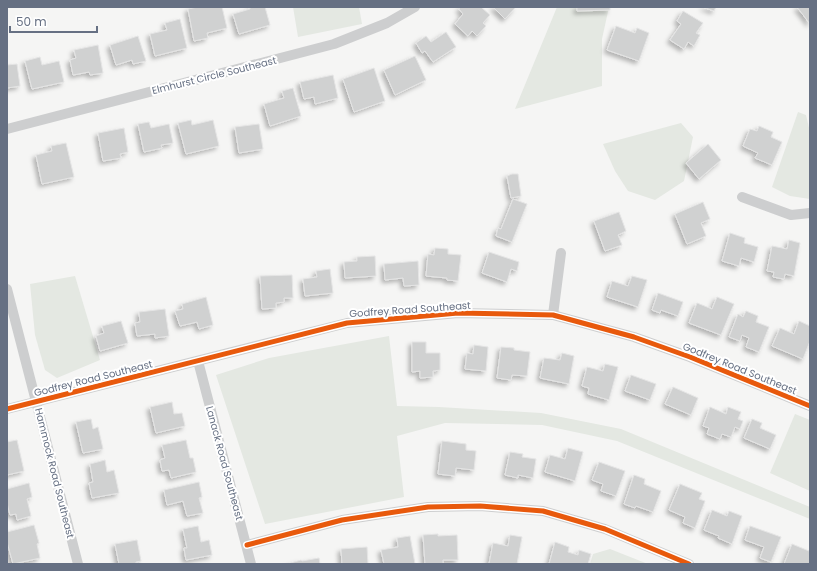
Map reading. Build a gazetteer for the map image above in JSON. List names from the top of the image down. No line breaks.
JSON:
{"streets":{"street":["Elmhurst Circle Southeast","Godfrey Road Southeast","Lanack Road Southeast","Hammock Road Southeast"]},"crossings":[["Godfrey Road Southeast","Lanack Road Southeast"],["Godfrey Road Southeast","Hammock Road Southeast"]],"scale_bar":"50 m"}
